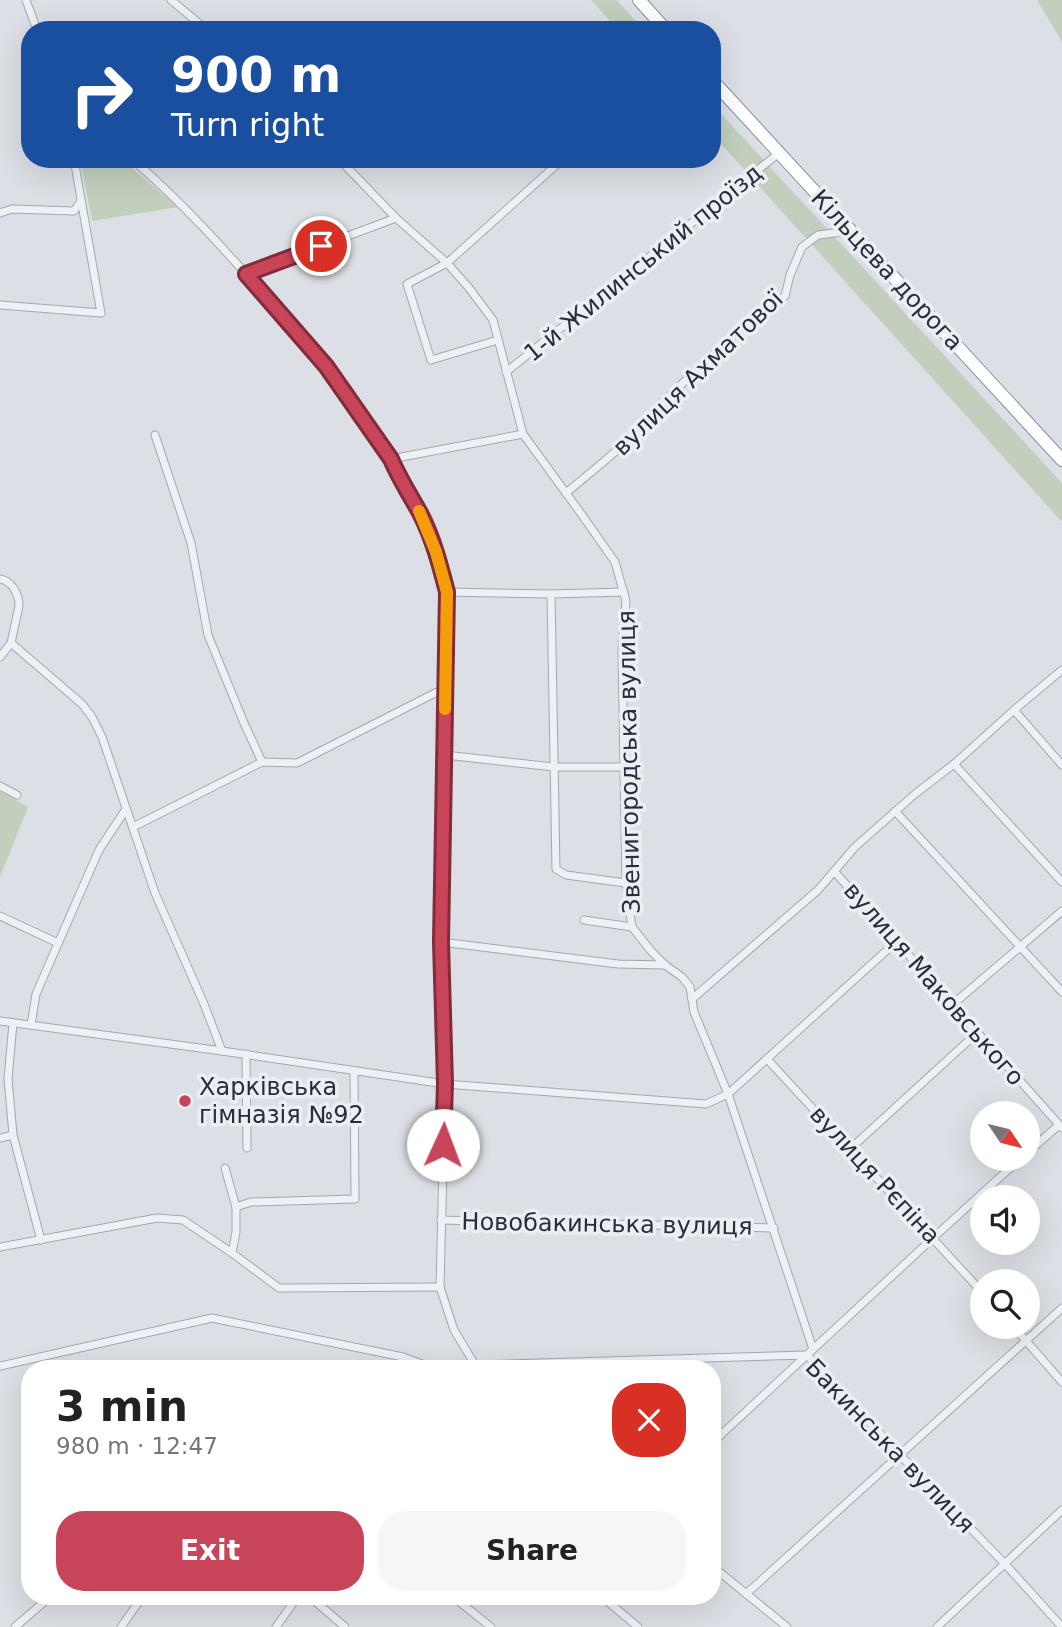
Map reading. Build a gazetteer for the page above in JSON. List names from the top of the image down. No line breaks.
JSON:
{"streets":{"highway":["Кільцева дорога"],"street":["1-й Жилинський проїзд","вулиця Ахматової","Звенигородська вулиця","вулиця Маковського","вулиця Рєпіна","Новобакинська вулиця","Бакинська вулиця"]},"crossings":[["1-й Жилинський проїзд","Кільцева дорога"],["1-й Жилинський проїзд","Звенигородська вулиця"],["Кільцева дорога","вулиця Ахматової"],["вулиця Ахматової","Звенигородська вулиця"],["Звенигородська вулиця","вулиця Маковського"],["Звенигородська вулиця","Новобакинська вулиця"],["Звенигородська вулиця","Бакинська вулиця"]],"places":["Харківська гімназія №92"],"north":"bottom right","page":{"turn":["900 m","Turn right"],"heading":["3 min","980 m · 12:47"],"buttons":["Exit","Share"]}}
